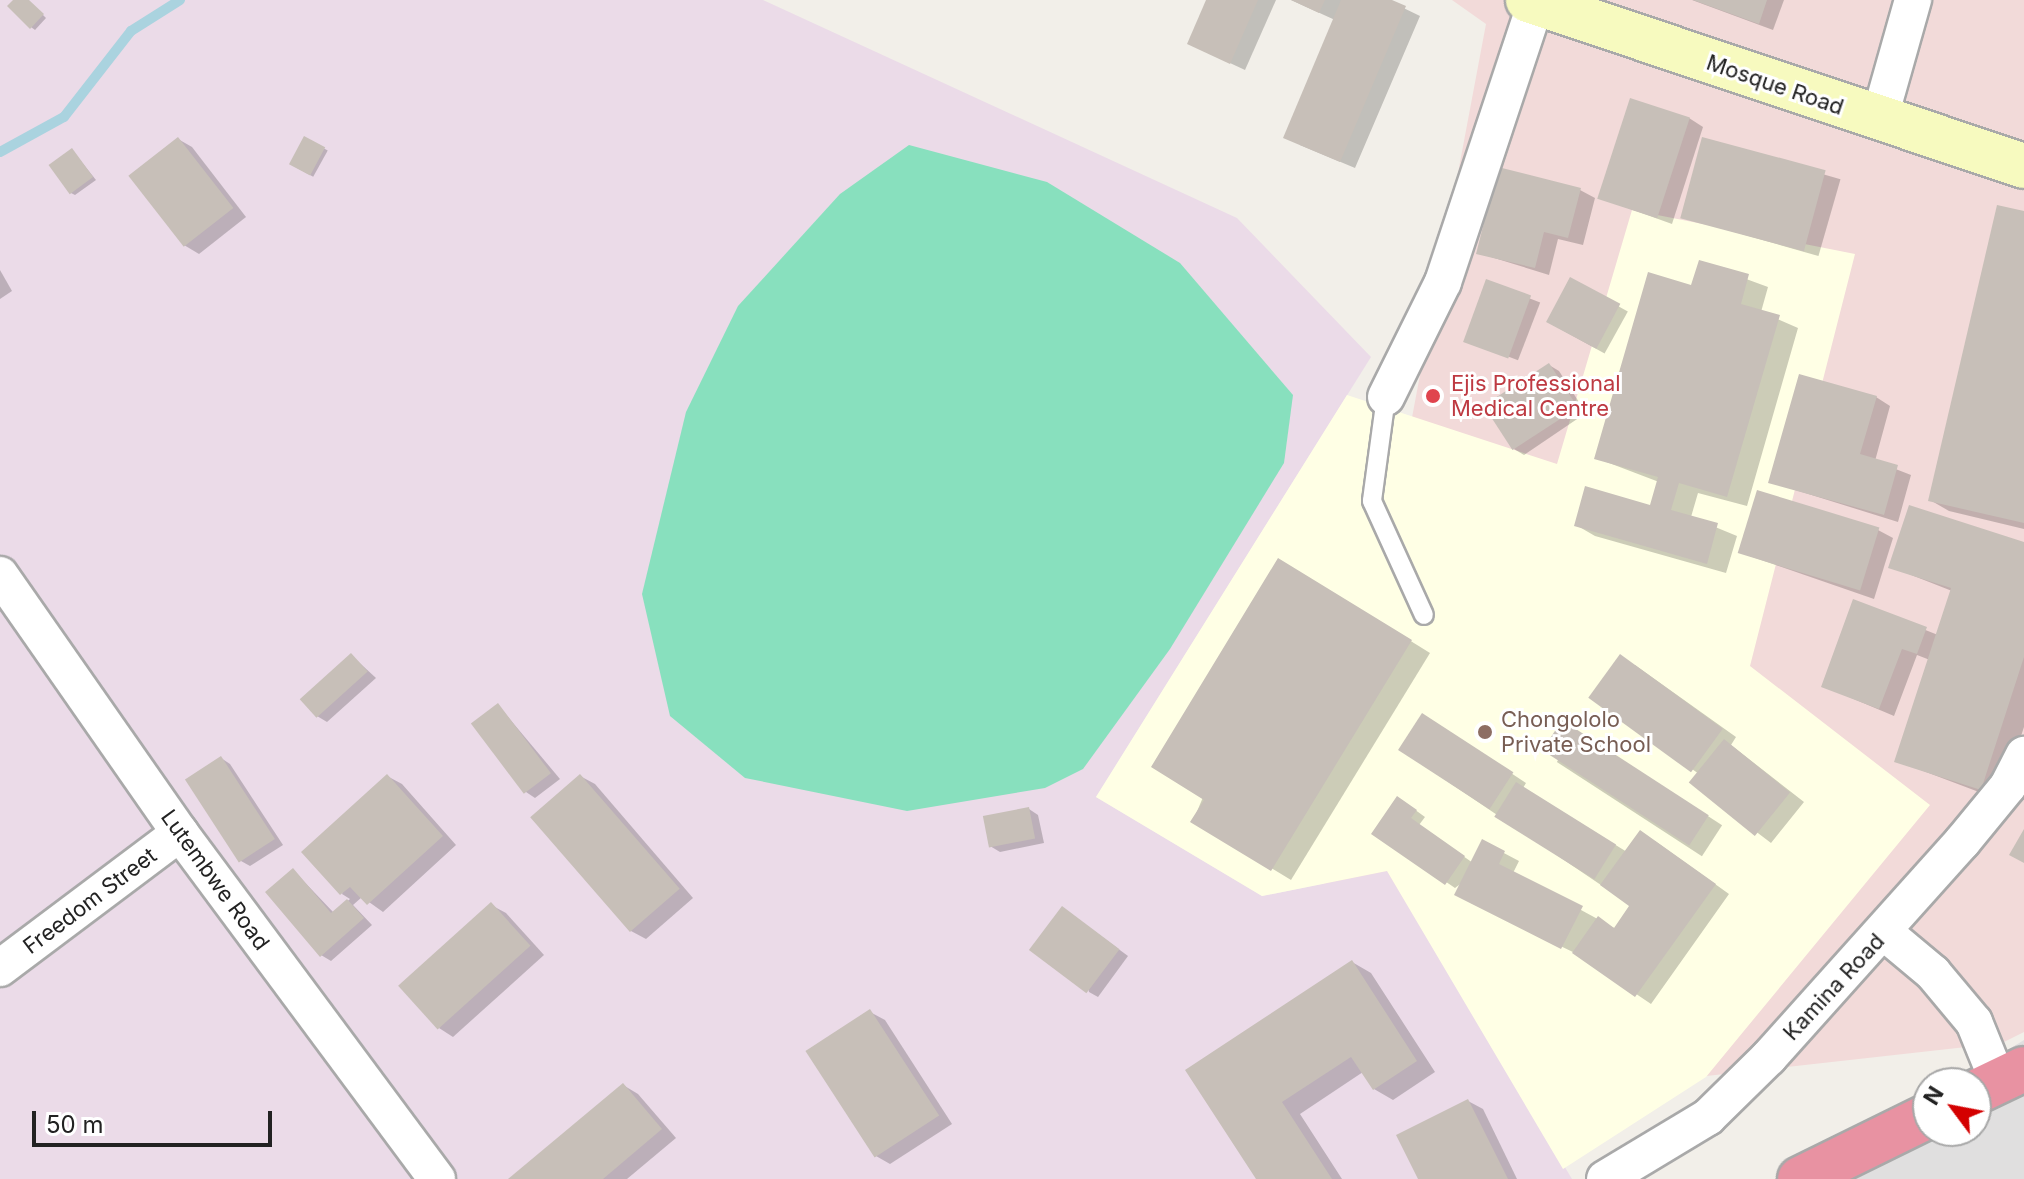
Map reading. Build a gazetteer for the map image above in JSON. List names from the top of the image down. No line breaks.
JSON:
{"streets":{"street":["Mosque Road","Lutembwe Road","Freedom Street","Kamina Road"]},"crossings":[["Lutembwe Road","Freedom Street"]],"places":["Ejis Professional Medical Centre","Chongololo Private School"],"scale_bar":"50 m","north":"top left"}
